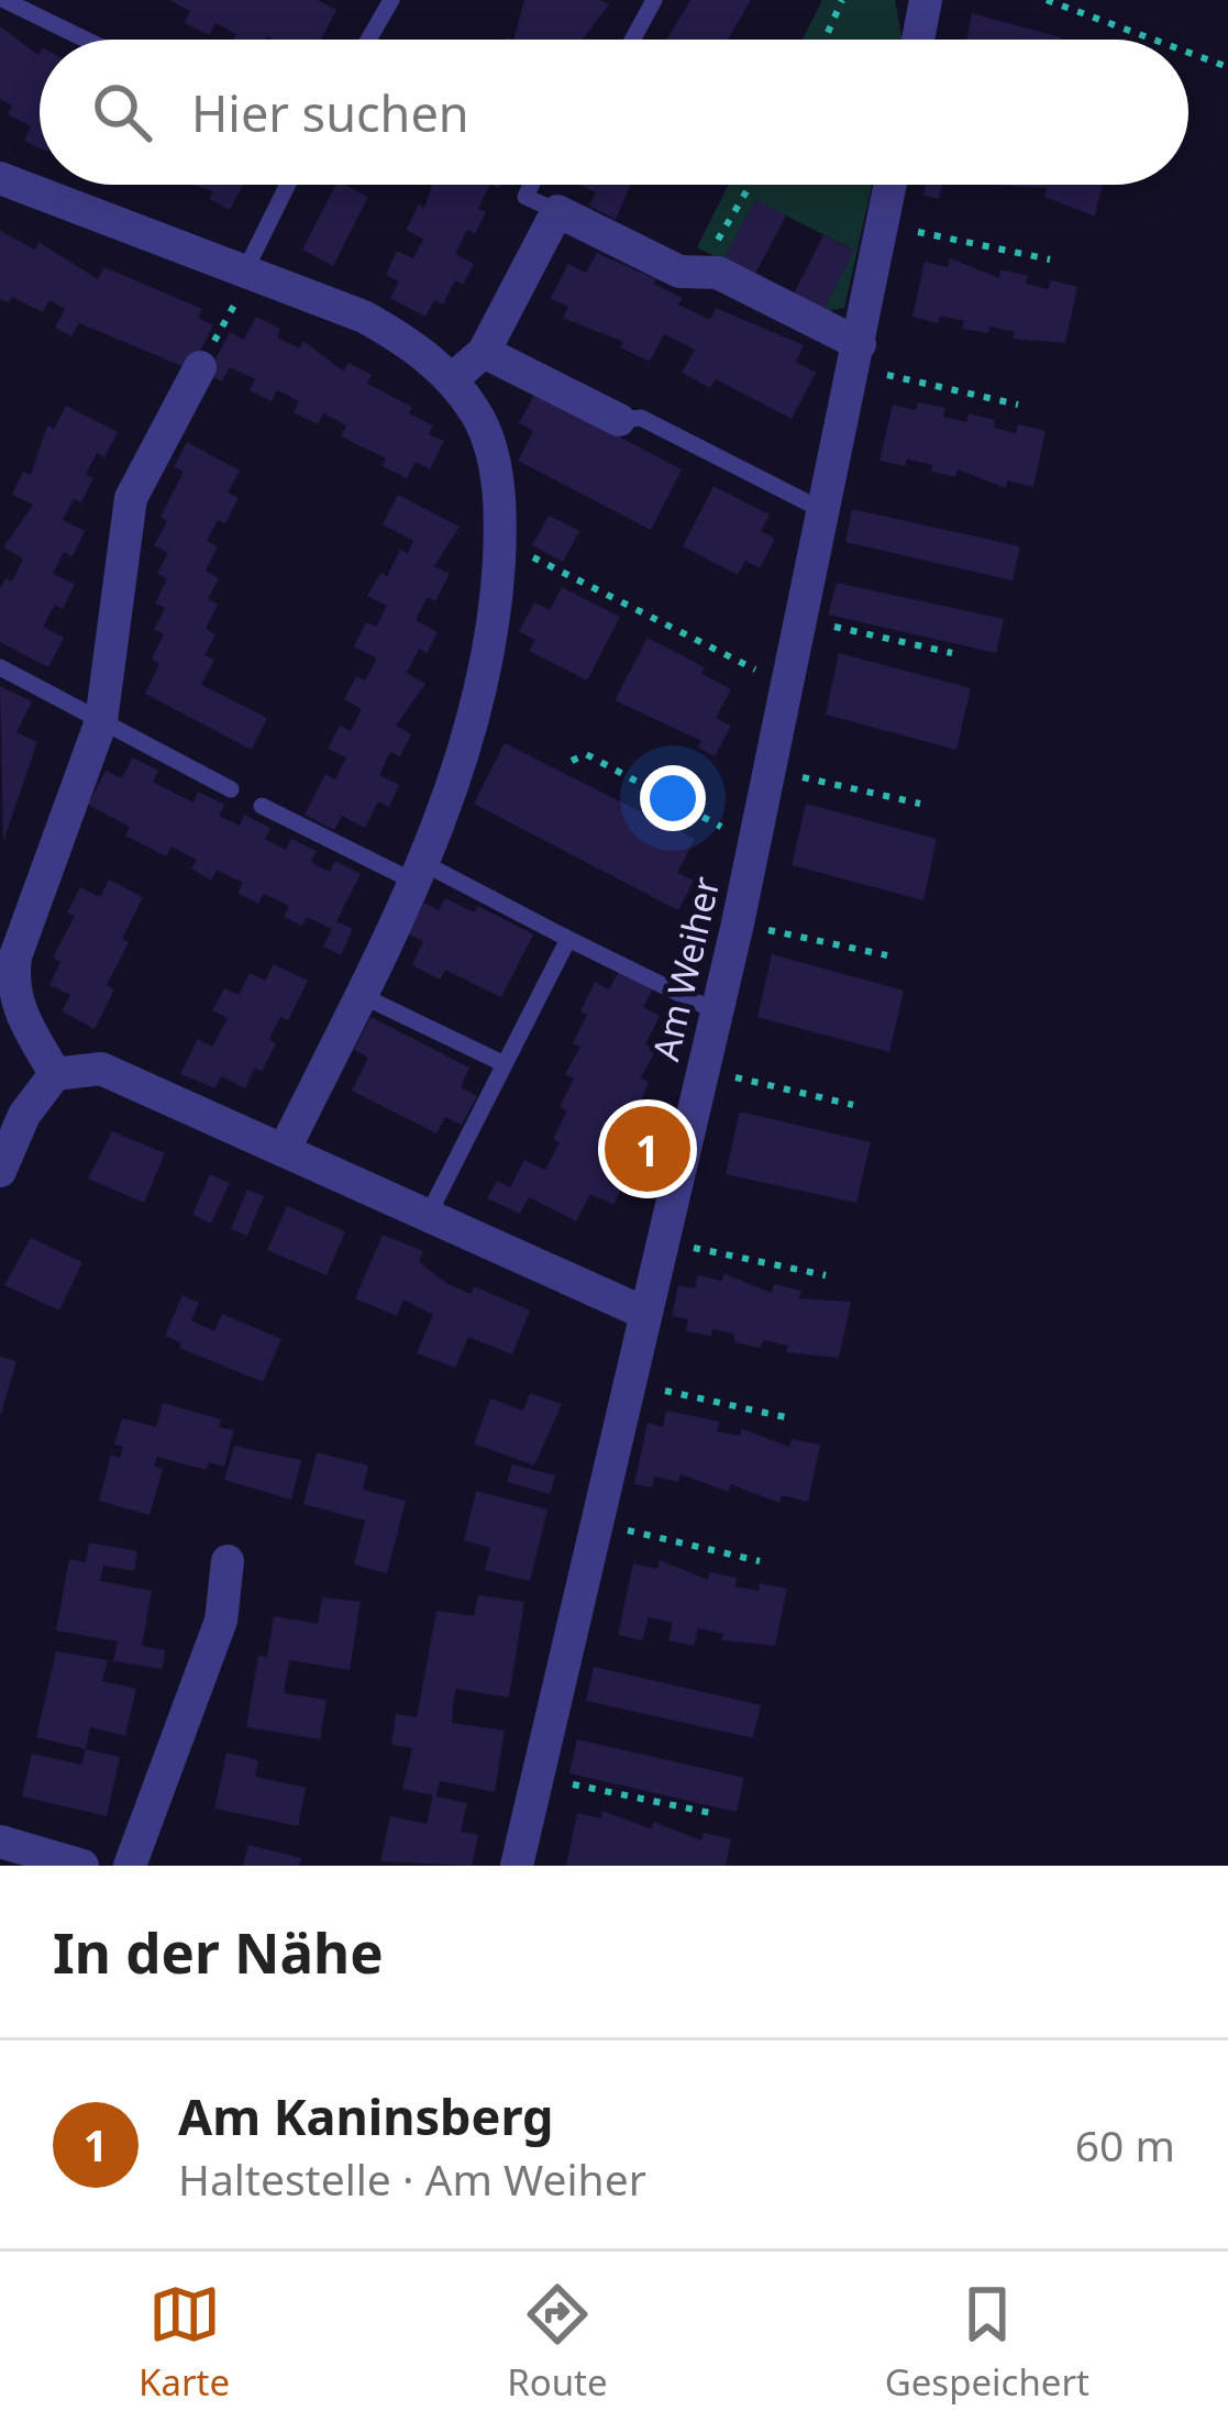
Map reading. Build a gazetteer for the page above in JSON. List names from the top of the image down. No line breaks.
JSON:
{"streets":{"street":["Am Weiher"]},"page":{"search":"Hier suchen","pins":"1","heading":"In der Nähe","list":[{"mark":"1","name":"Am Kaninsberg","note":"Haltestelle · Am Weiher","value":"60 m"}],"nav":["Karte","Route","Gespeichert"]}}
